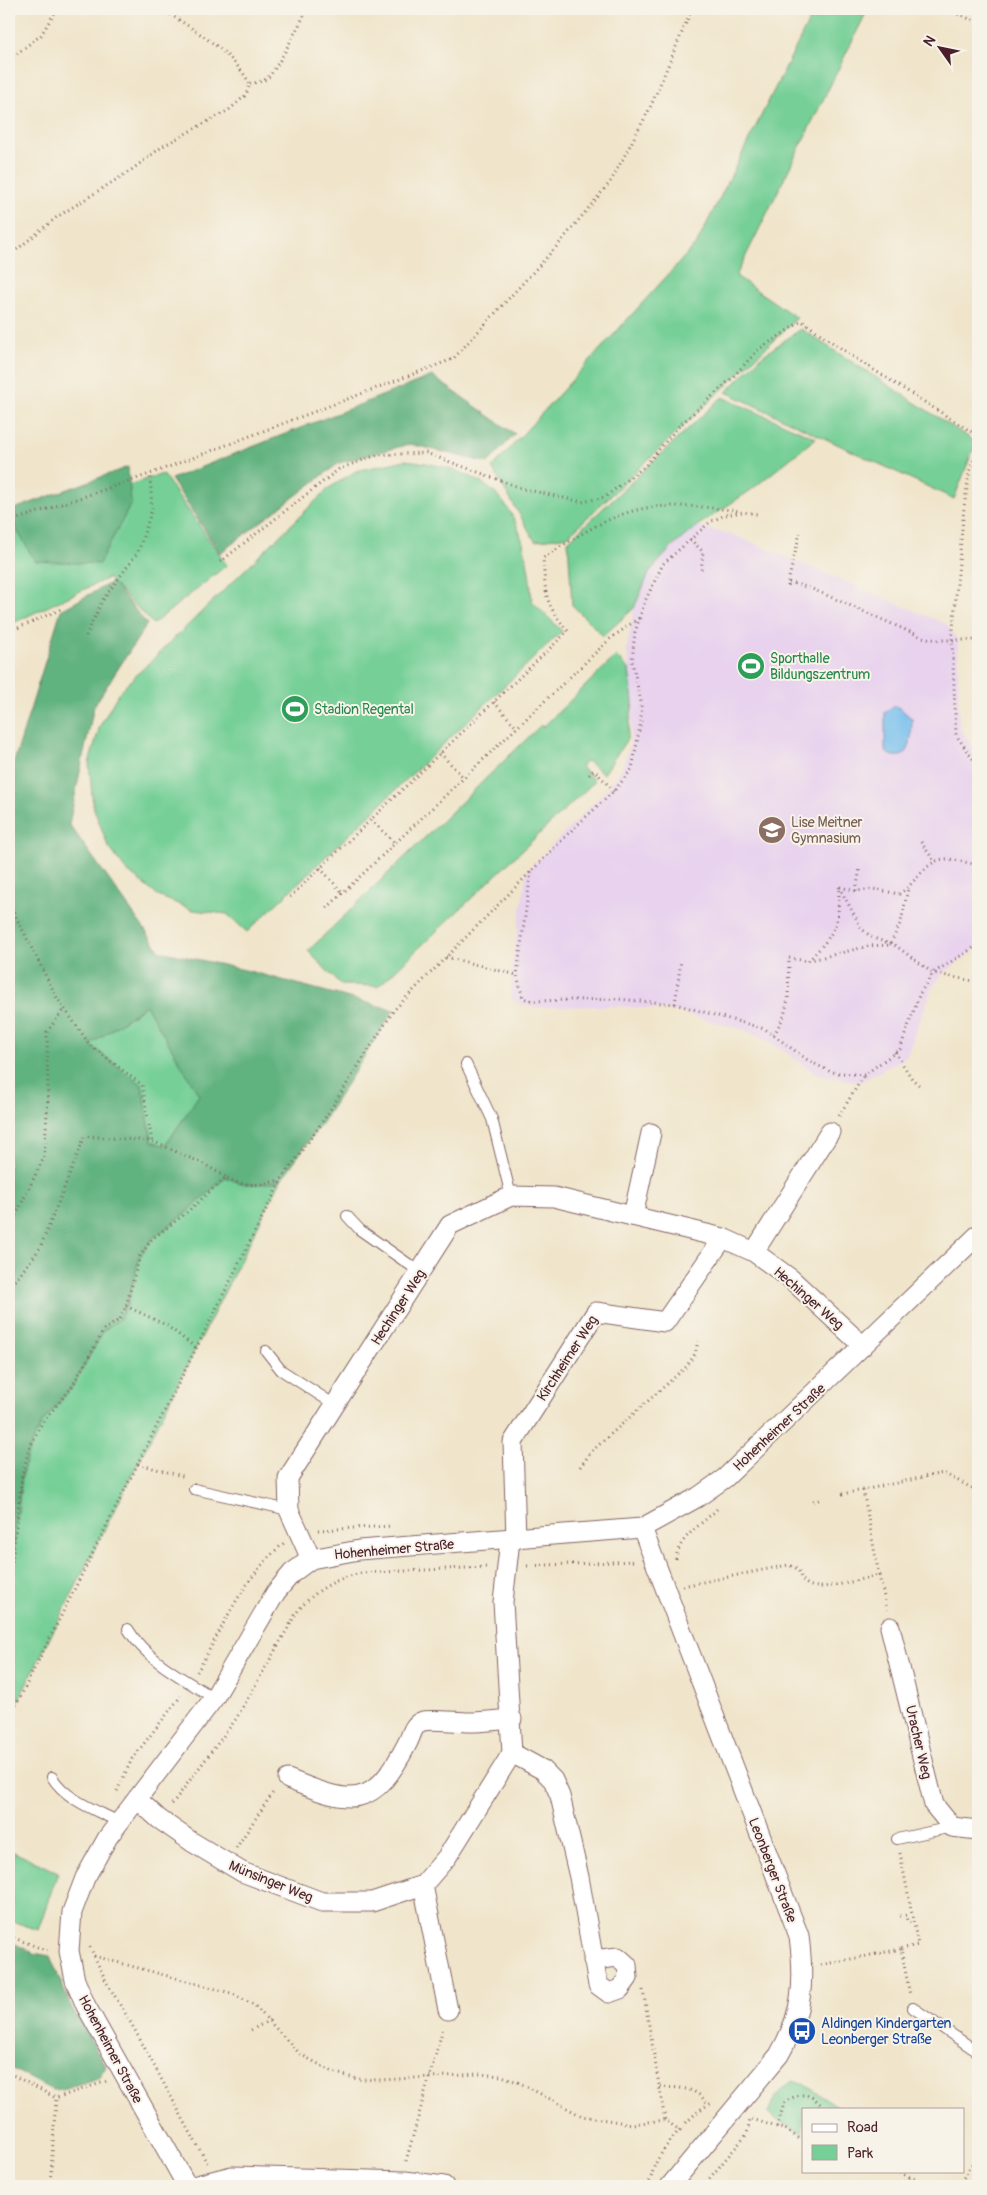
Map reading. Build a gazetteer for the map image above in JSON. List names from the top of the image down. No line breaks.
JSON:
{"streets":{"street":["Hechinger Weg","Kirchheimer Weg","Hohenheimer Straße","Uracher Weg","Leonberger Straße","Münsinger Weg"]},"crossings":[["Hechinger Weg","Kirchheimer Weg"],["Hechinger Weg","Hohenheimer Straße"],["Kirchheimer Weg","Hohenheimer Straße"],["Hohenheimer Straße","Leonberger Straße"],["Hohenheimer Straße","Münsinger Weg"]],"places":{"sports":["Sporthalle Bildungszentrum","Stadion Regental"],"school or university":["Lise Meitner Gymnasium"],"bus stop":["Aldingen Kindergarten Leonberger Straße"]},"legend":["Road","Park"],"north":"top left"}
